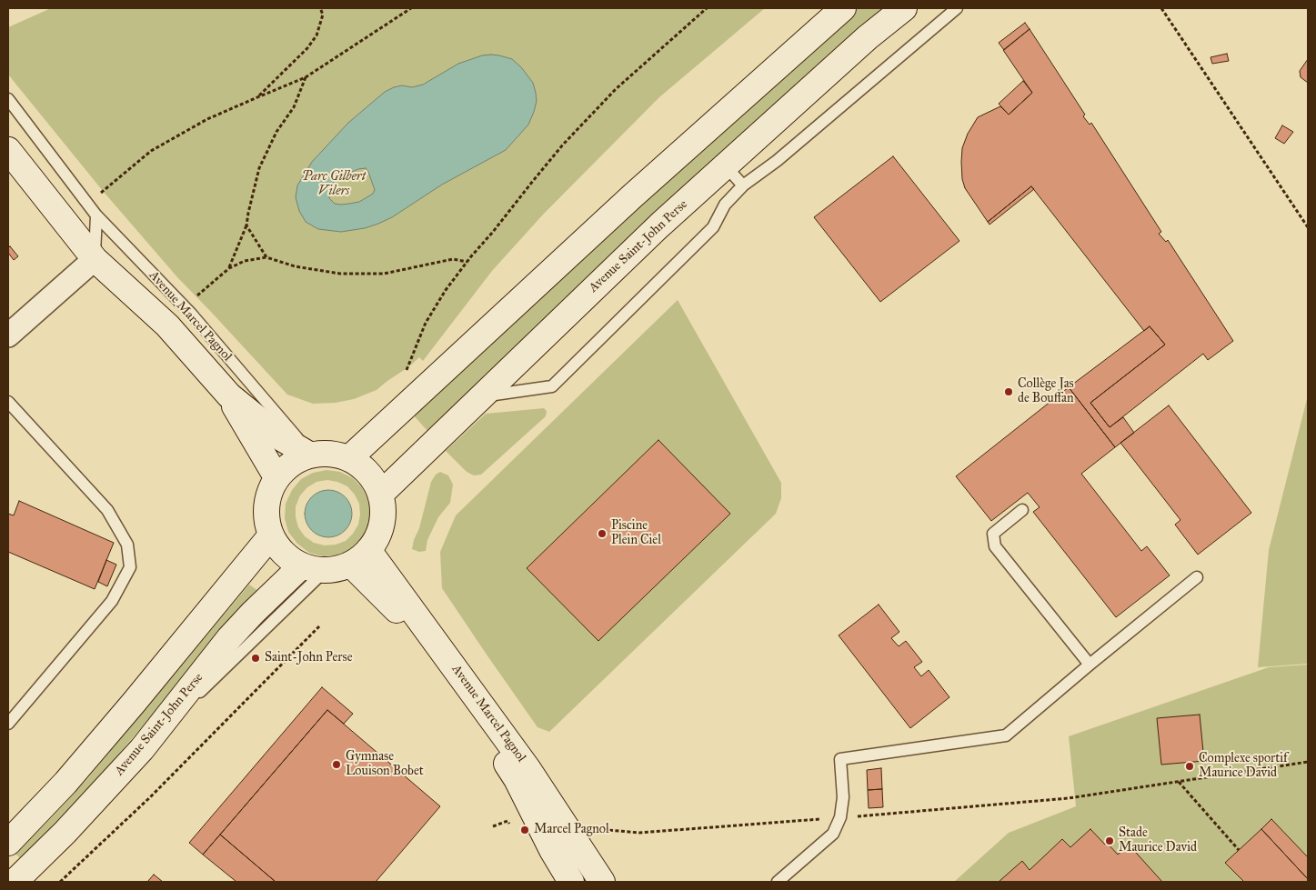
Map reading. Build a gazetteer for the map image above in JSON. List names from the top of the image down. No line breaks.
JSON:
{"streets":{"main road":["Avenue Saint-John Perse","Avenue Marcel Pagnol"]},"crossings":[["Avenue Saint-John Perse","Avenue Marcel Pagnol"]],"parks":["Parc Gilbert Vilers"],"places":["Collège Jas de Bouffan","Piscine Plein Ciel","Saint-John Perse","Gymnase Louison Bobet","Complexe sportif Maurice David","Marcel Pagnol","Stade Maurice David"]}
